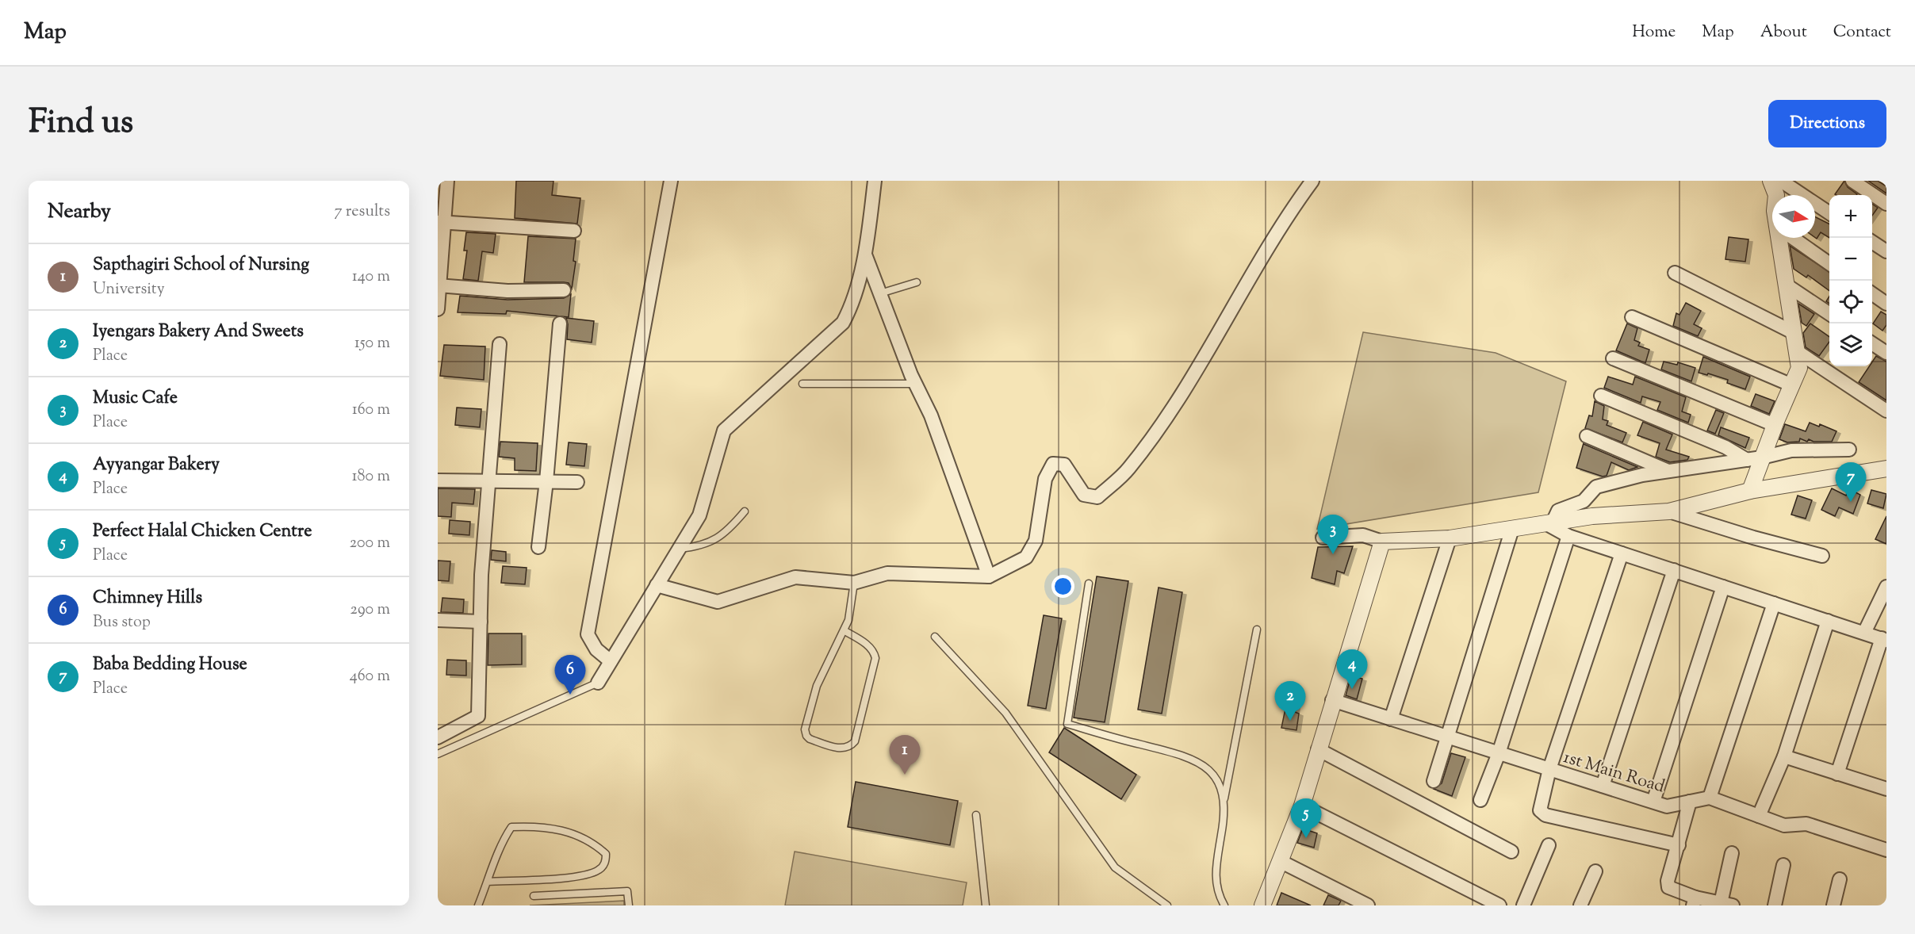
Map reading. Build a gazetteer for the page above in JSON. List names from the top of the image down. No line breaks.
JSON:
{"streets":{"street":["1st Main Road"]},"north":"right","page":{"header":"Map","nav":["Home","Map","About","Contact"],"title":"Find us","buttons":"Directions","heading":["Nearby","7 results"],"map_buttons":["+","−"],"list":[{"mark":"1","name":"Sapthagiri School of Nursing","note":"University","value":"140 m"},{"mark":"2","name":"Iyengars Bakery And Sweets","note":"Place","value":"150 m"},{"mark":"3","name":"Music Cafe","note":"Place","value":"160 m"},{"mark":"4","name":"Ayyangar Bakery","note":"Place","value":"180 m"},{"mark":"5","name":"Perfect Halal Chicken Centre","note":"Place","value":"200 m"},{"mark":"6","name":"Chimney Hills","note":"Bus stop","value":"290 m"},{"mark":"7","name":"Baba Bedding House","note":"Place","value":"460 m"}],"pins":["7","3","4","6","2","1","5"]}}
